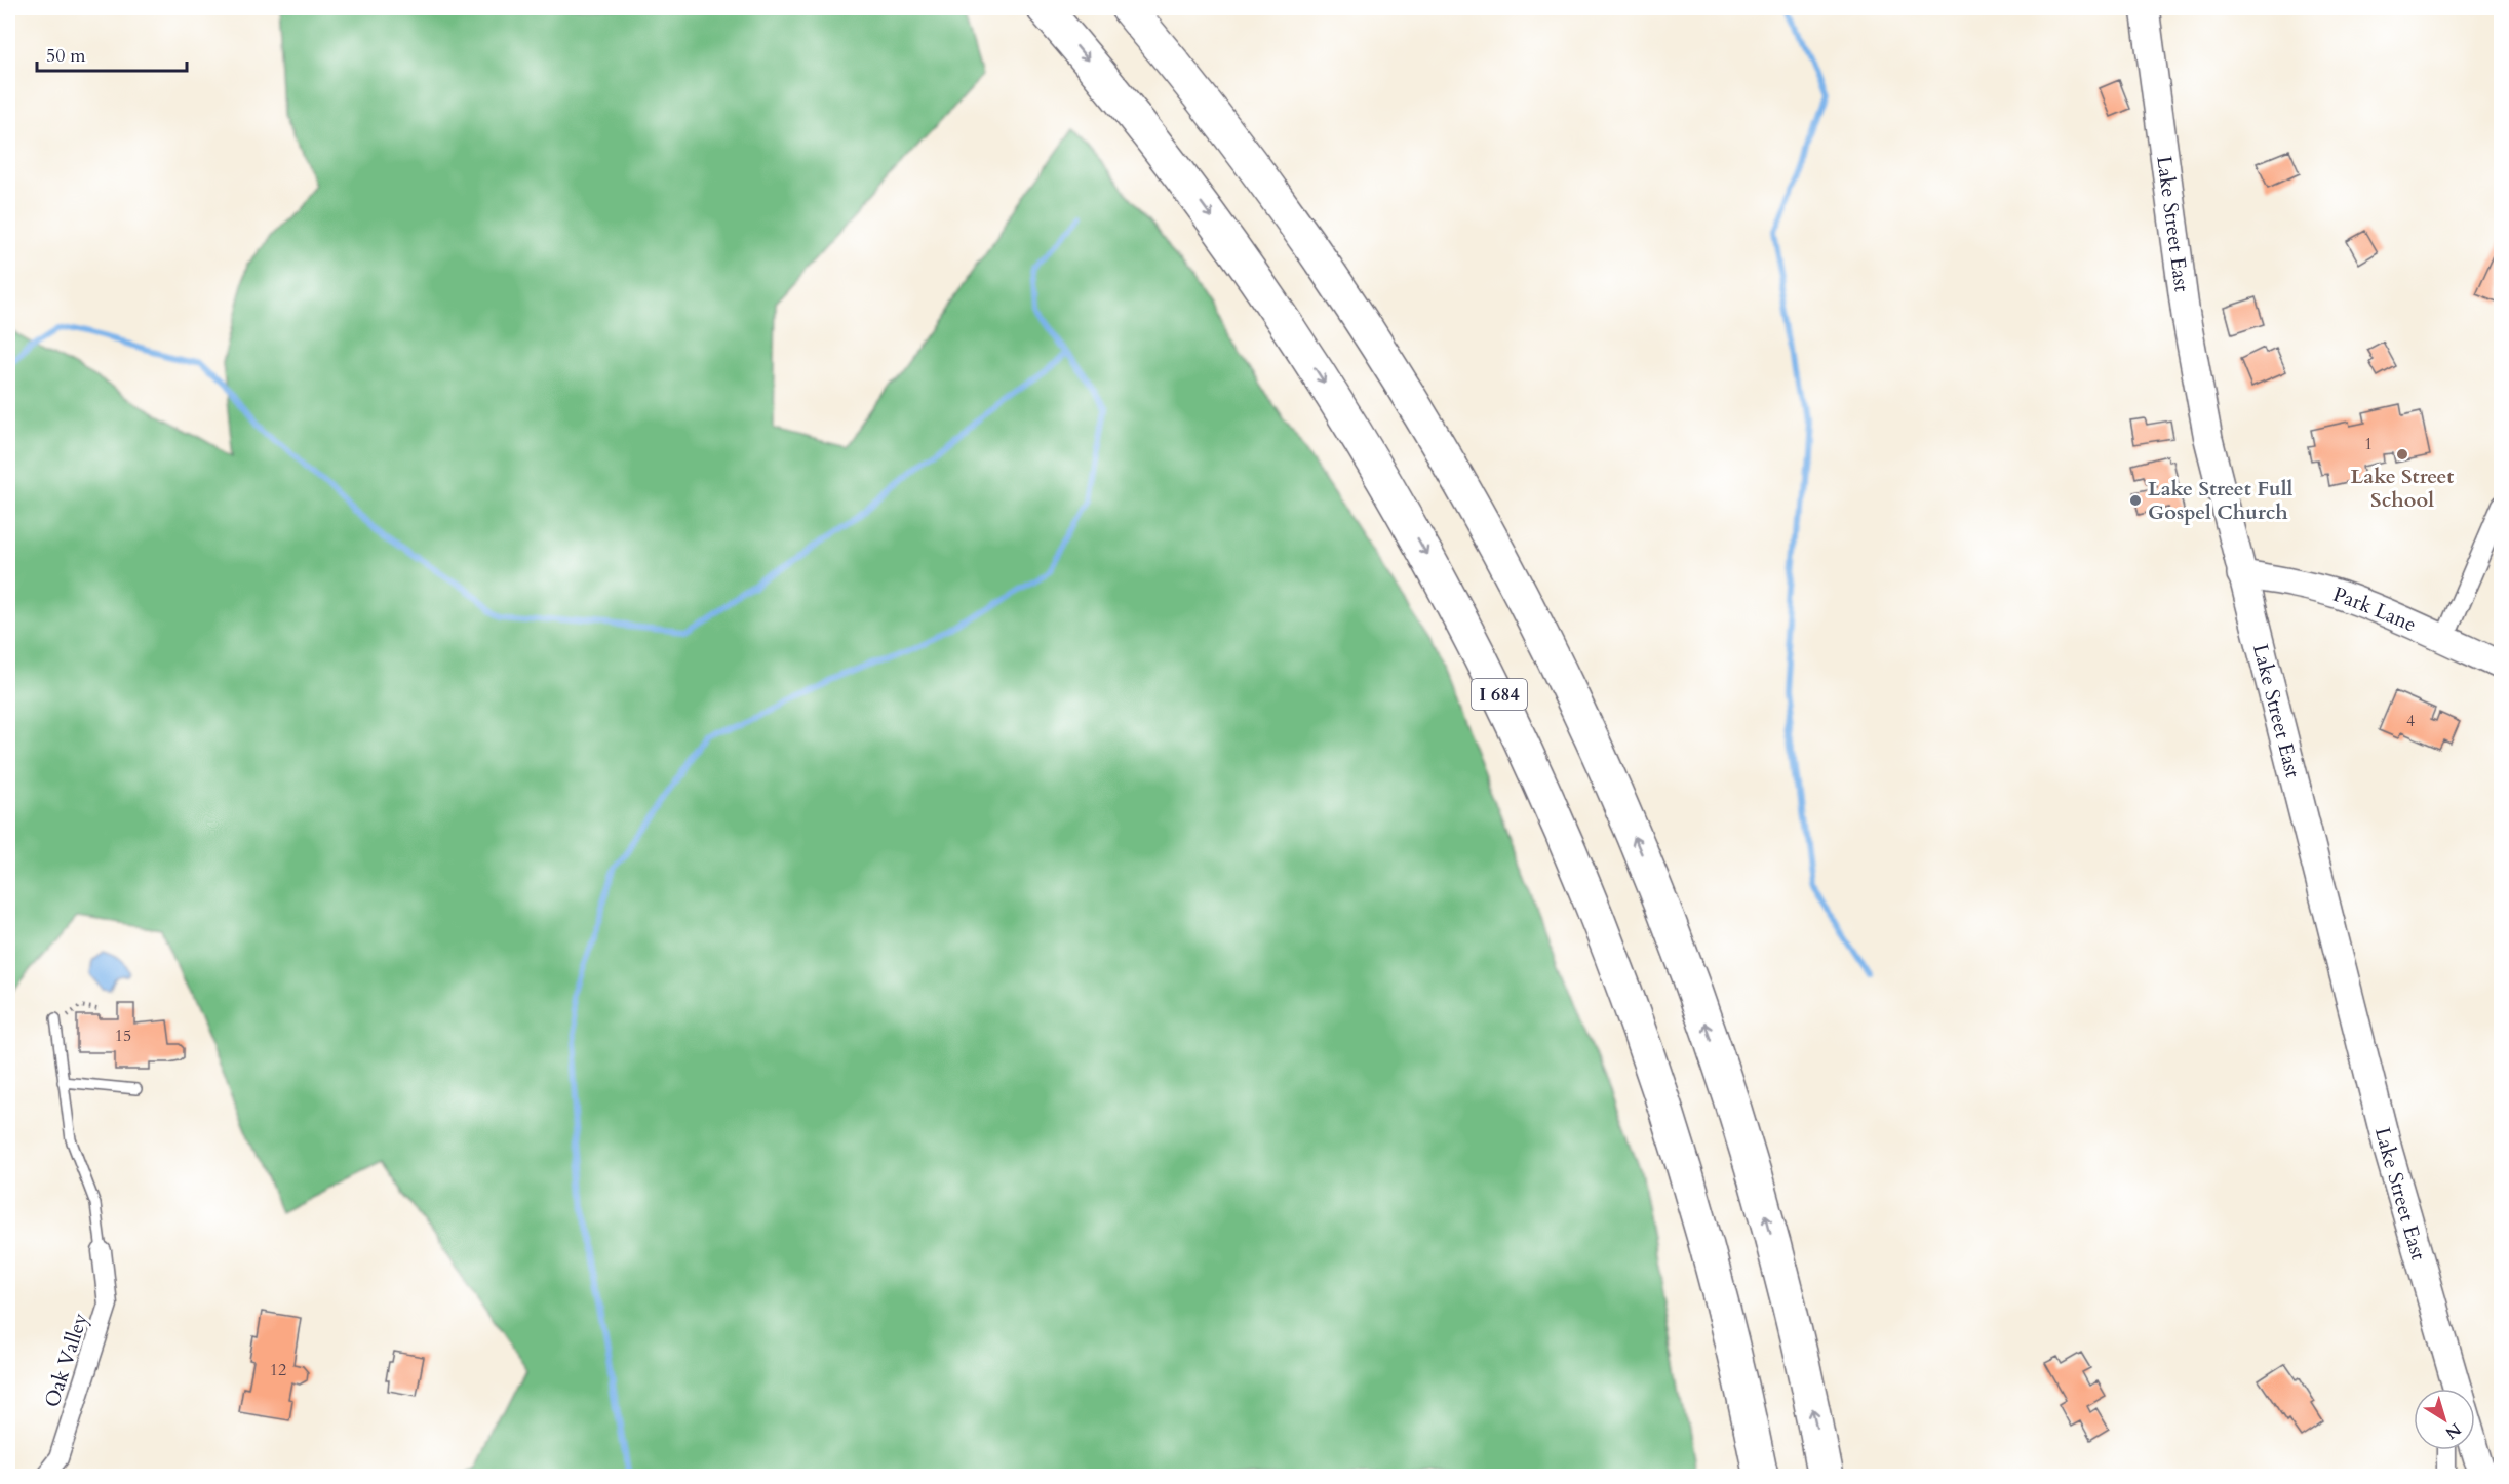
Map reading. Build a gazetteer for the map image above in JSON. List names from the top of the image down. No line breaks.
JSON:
{"streets":{"highway":["I 684"],"main road":["Lake Street East","Park Lane"],"street":["Oak Valley"]},"crossings":[["Lake Street East","Park Lane"]],"places":["Lake Street School","Lake Street Full Gospel Church"],"house_numbers":["1","4","15","12"],"scale_bar":"50 m","north":"bottom right"}
